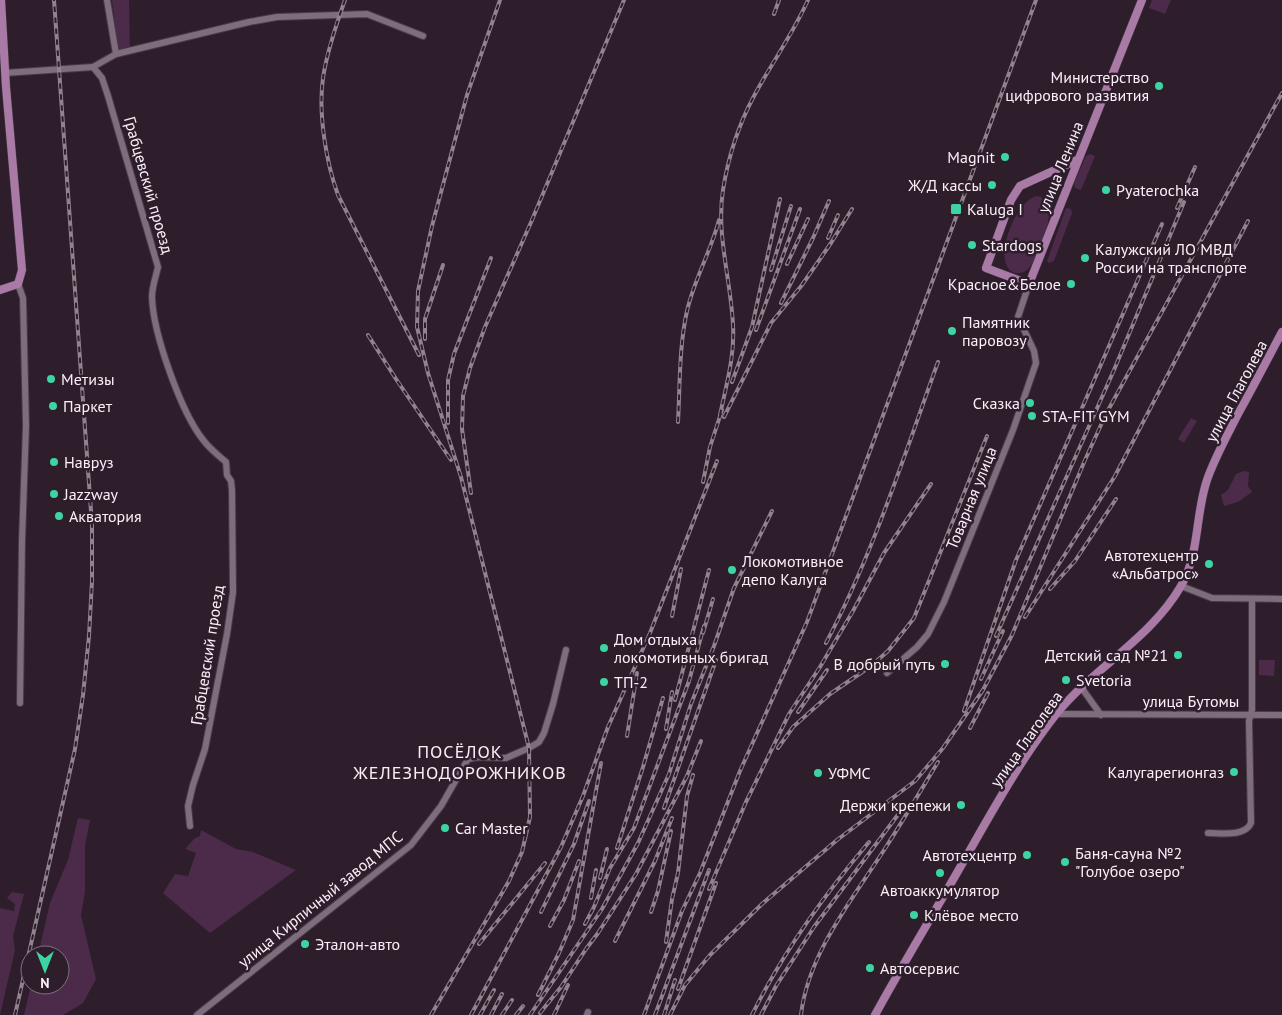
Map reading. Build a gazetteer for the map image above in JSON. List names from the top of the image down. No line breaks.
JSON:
{"streets":{"main road":["улица Ленина","улица Глаголева"],"street":["Грабцевский проезд","Товарная улица","улица Бутомы","улица Кирпичный завод МПС"]},"crossings":[["улица Ленина","Товарная улица"],["улица Глаголева","улица Бутомы"]],"districts":["ПОСЁЛОК ЖЕЛЕЗНОДОРОЖНИКОВ"],"places":{"other":["Министерство цифрового развития","Magnit","Ж/Д кассы","Pyaterochka","Stardogs","Калужский ЛО МВД России на транспорте","Красное&Белое","Памятник паровозу","Метизы","Сказка","Паркет","STA-FIT GYM","Навруз","Jazzway","Акватория","Автотехцентр «Альбатрос»","Локомотивное депо Калуга","Дом отдыха локомотивных бригад","Детский сад №21","В добрый путь","Svetoria","ТП-2","Калугарегионгаз","УФМС","Держи крепежи","Car Master","Автотехцентр","Баня-сауна №2 \"Голубое озеро\"","Автоаккумулятор","Клёвое место","Эталон-авто","Автосервис"],"transit":["Kaluga I"]},"north":"bottom"}
